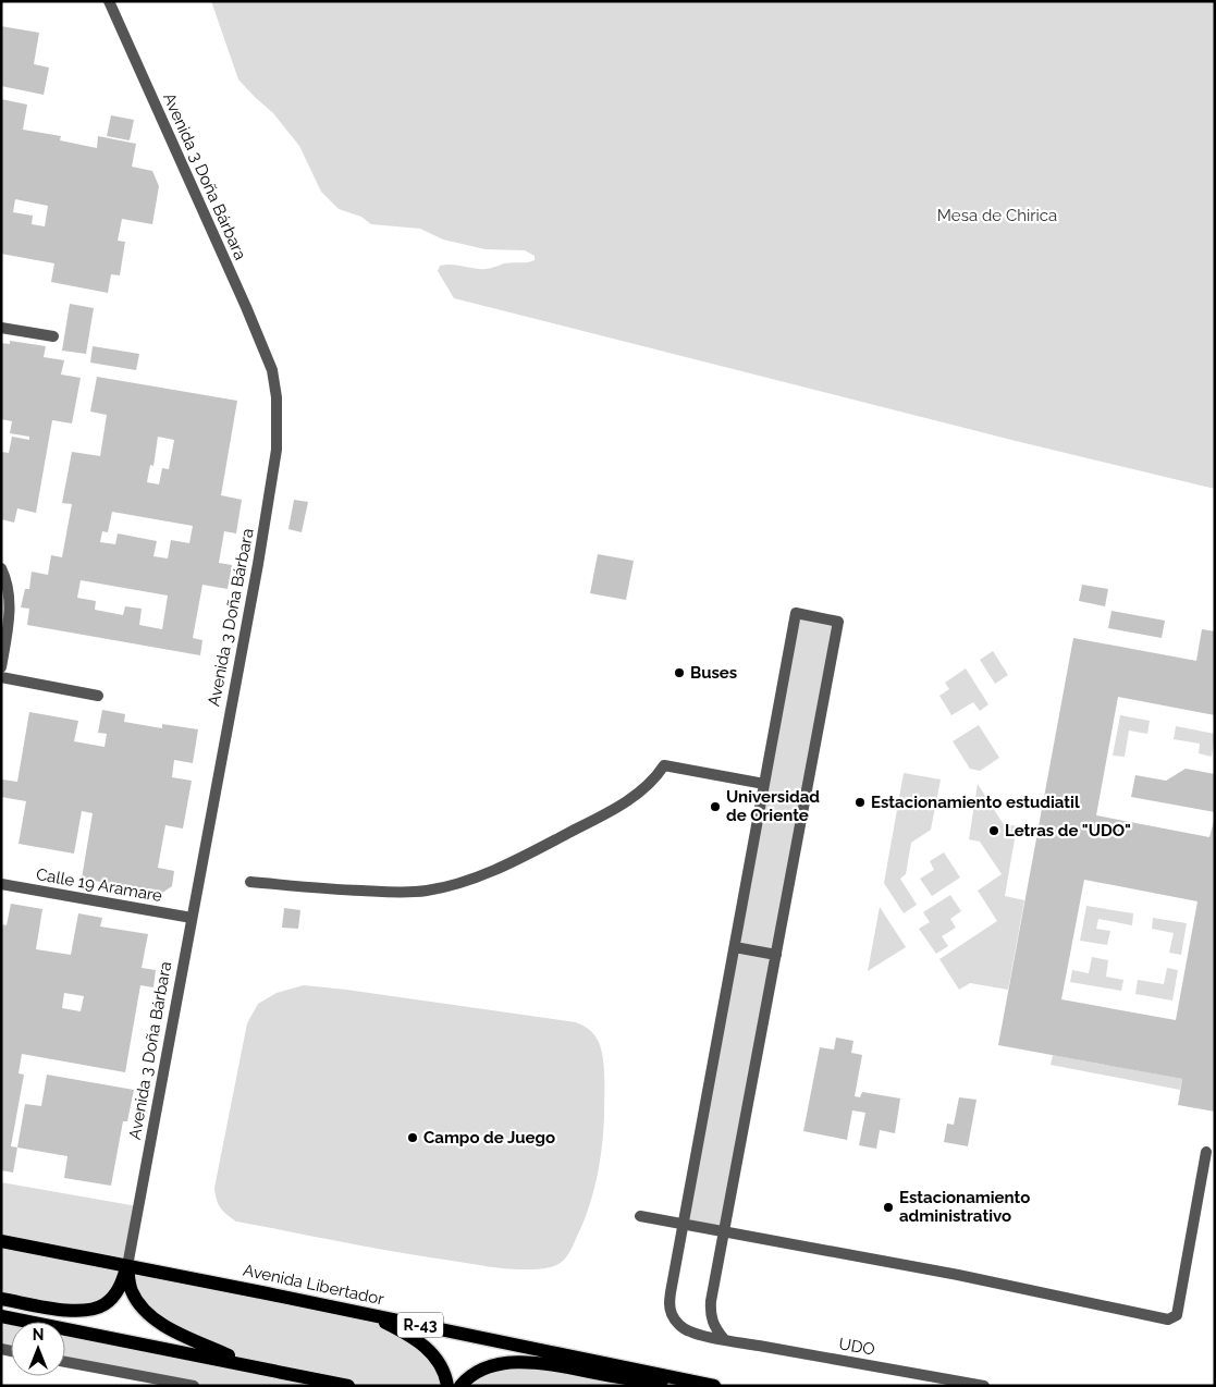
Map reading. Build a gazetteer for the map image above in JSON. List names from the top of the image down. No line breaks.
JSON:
{"streets":{"main road":["Avenida Libertador","R-43"],"street":["Avenida 3 Doña Bárbara","Calle 19 Aramare","UDO"]},"crossings":[["Avenida 3 Doña Bárbara","Calle 19 Aramare"],["Avenida 3 Doña Bárbara","Avenida Libertador"]],"parks":["Mesa de Chirica"],"places":["Buses","Estacionamiento estudiatil","Universidad de Oriente","Letras de \"UDO\"","Campo de Juego","Estacionamiento administrativo"],"north":"top"}
